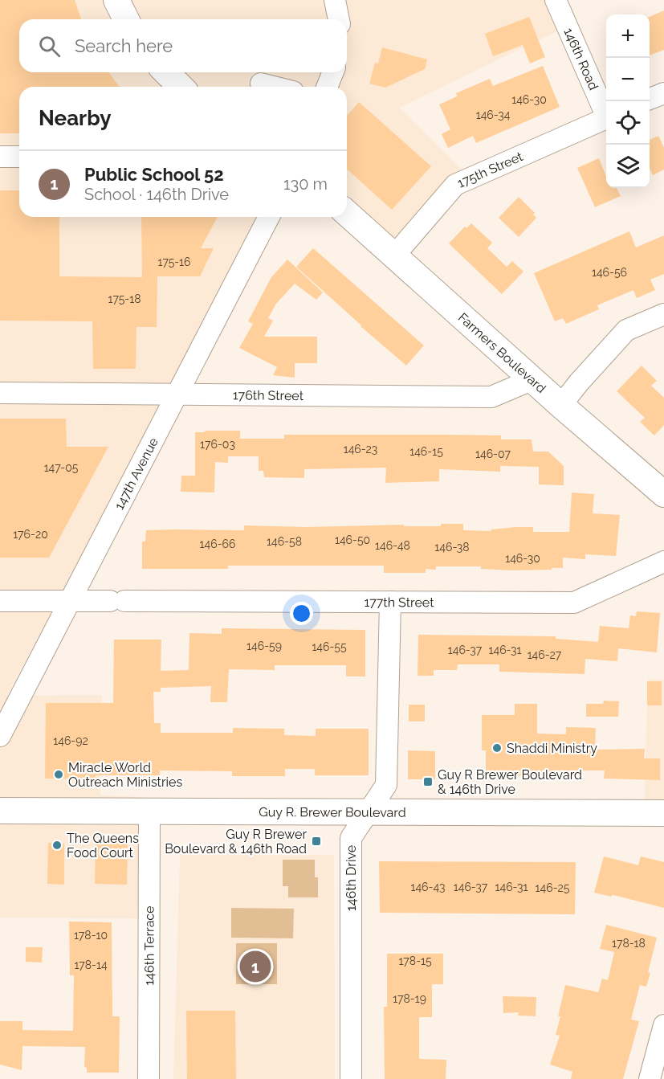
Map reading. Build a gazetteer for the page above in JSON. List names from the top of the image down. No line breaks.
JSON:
{"streets":{"main road":["Farmers Boulevard","Guy R. Brewer Boulevard"],"street":["146th Road","175th Street","176th Street","147th Avenue","177th Street","146th Drive","146th Terrace"]},"crossings":[["175th Street","Farmers Boulevard"],["Farmers Boulevard","176th Street"],["176th Street","147th Avenue"],["147th Avenue","177th Street"],["177th Street","146th Drive"],["Guy R. Brewer Boulevard","146th Drive"],["Guy R. Brewer Boulevard","146th Terrace"]],"places":{"other":["Shaddi Ministry","Miracle World Outreach Ministries","The Queens Food Court"],"transit":["Guy R Brewer Boulevard & 146th Drive","Guy R Brewer Boulevard & 146th Road"]},"house_numbers":["146-30","146-34","175-16","146-56","175-18","176-03","146-23","146-15","146-07","147-05","176-20","146-50","146-58","146-66","146-48","146-38","146-30","146-59","146-55","146-37","146-31","146-27","146-92","146-43","146-37","146-31","146-25","178-10","178-18","178-15","178-14","178-19"],"page":{"map_buttons":["+","−"],"search":"Search here","heading":"Nearby","list":[{"mark":"1","name":"Public School 52","note":"School · 146th Drive","value":"130 m"}],"pins":"1"}}
